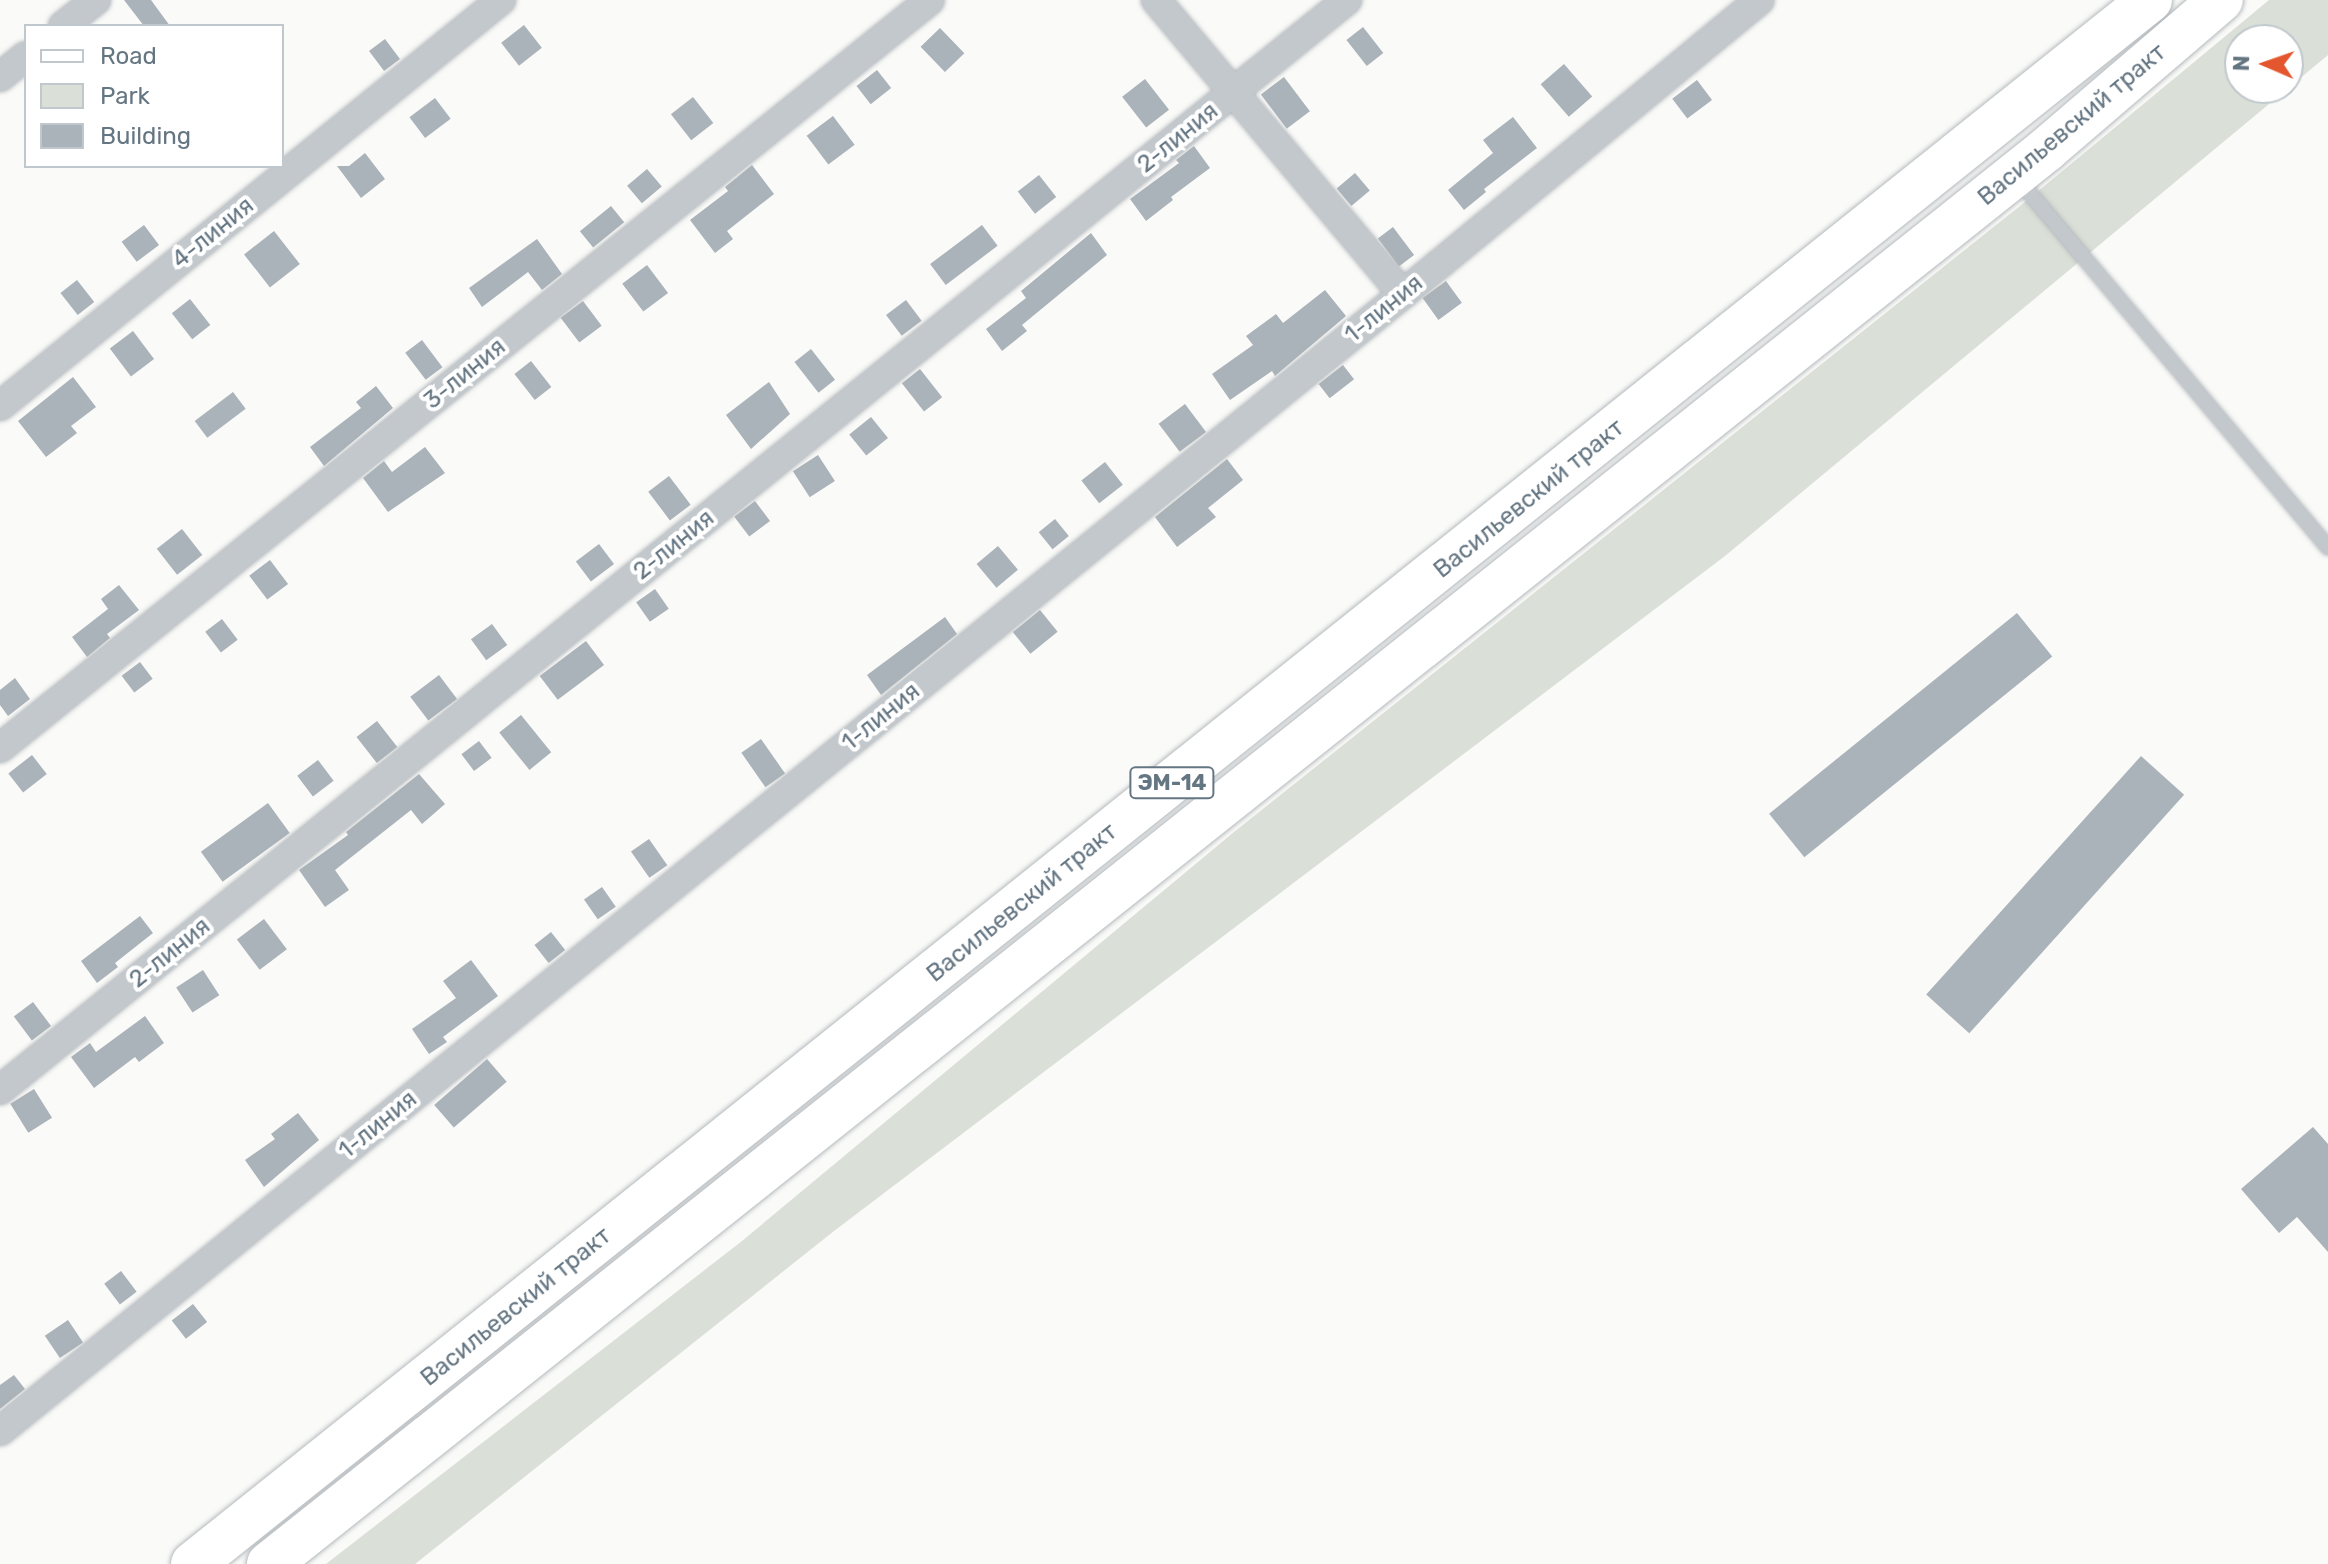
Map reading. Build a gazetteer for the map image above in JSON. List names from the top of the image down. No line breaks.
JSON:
{"streets":{"main road":["Васильевский тракт","ЭМ-14"],"street":["2-линия","4-линия","1-линия","3-линия"]},"legend":["Road","Park","Building"],"north":"left"}
